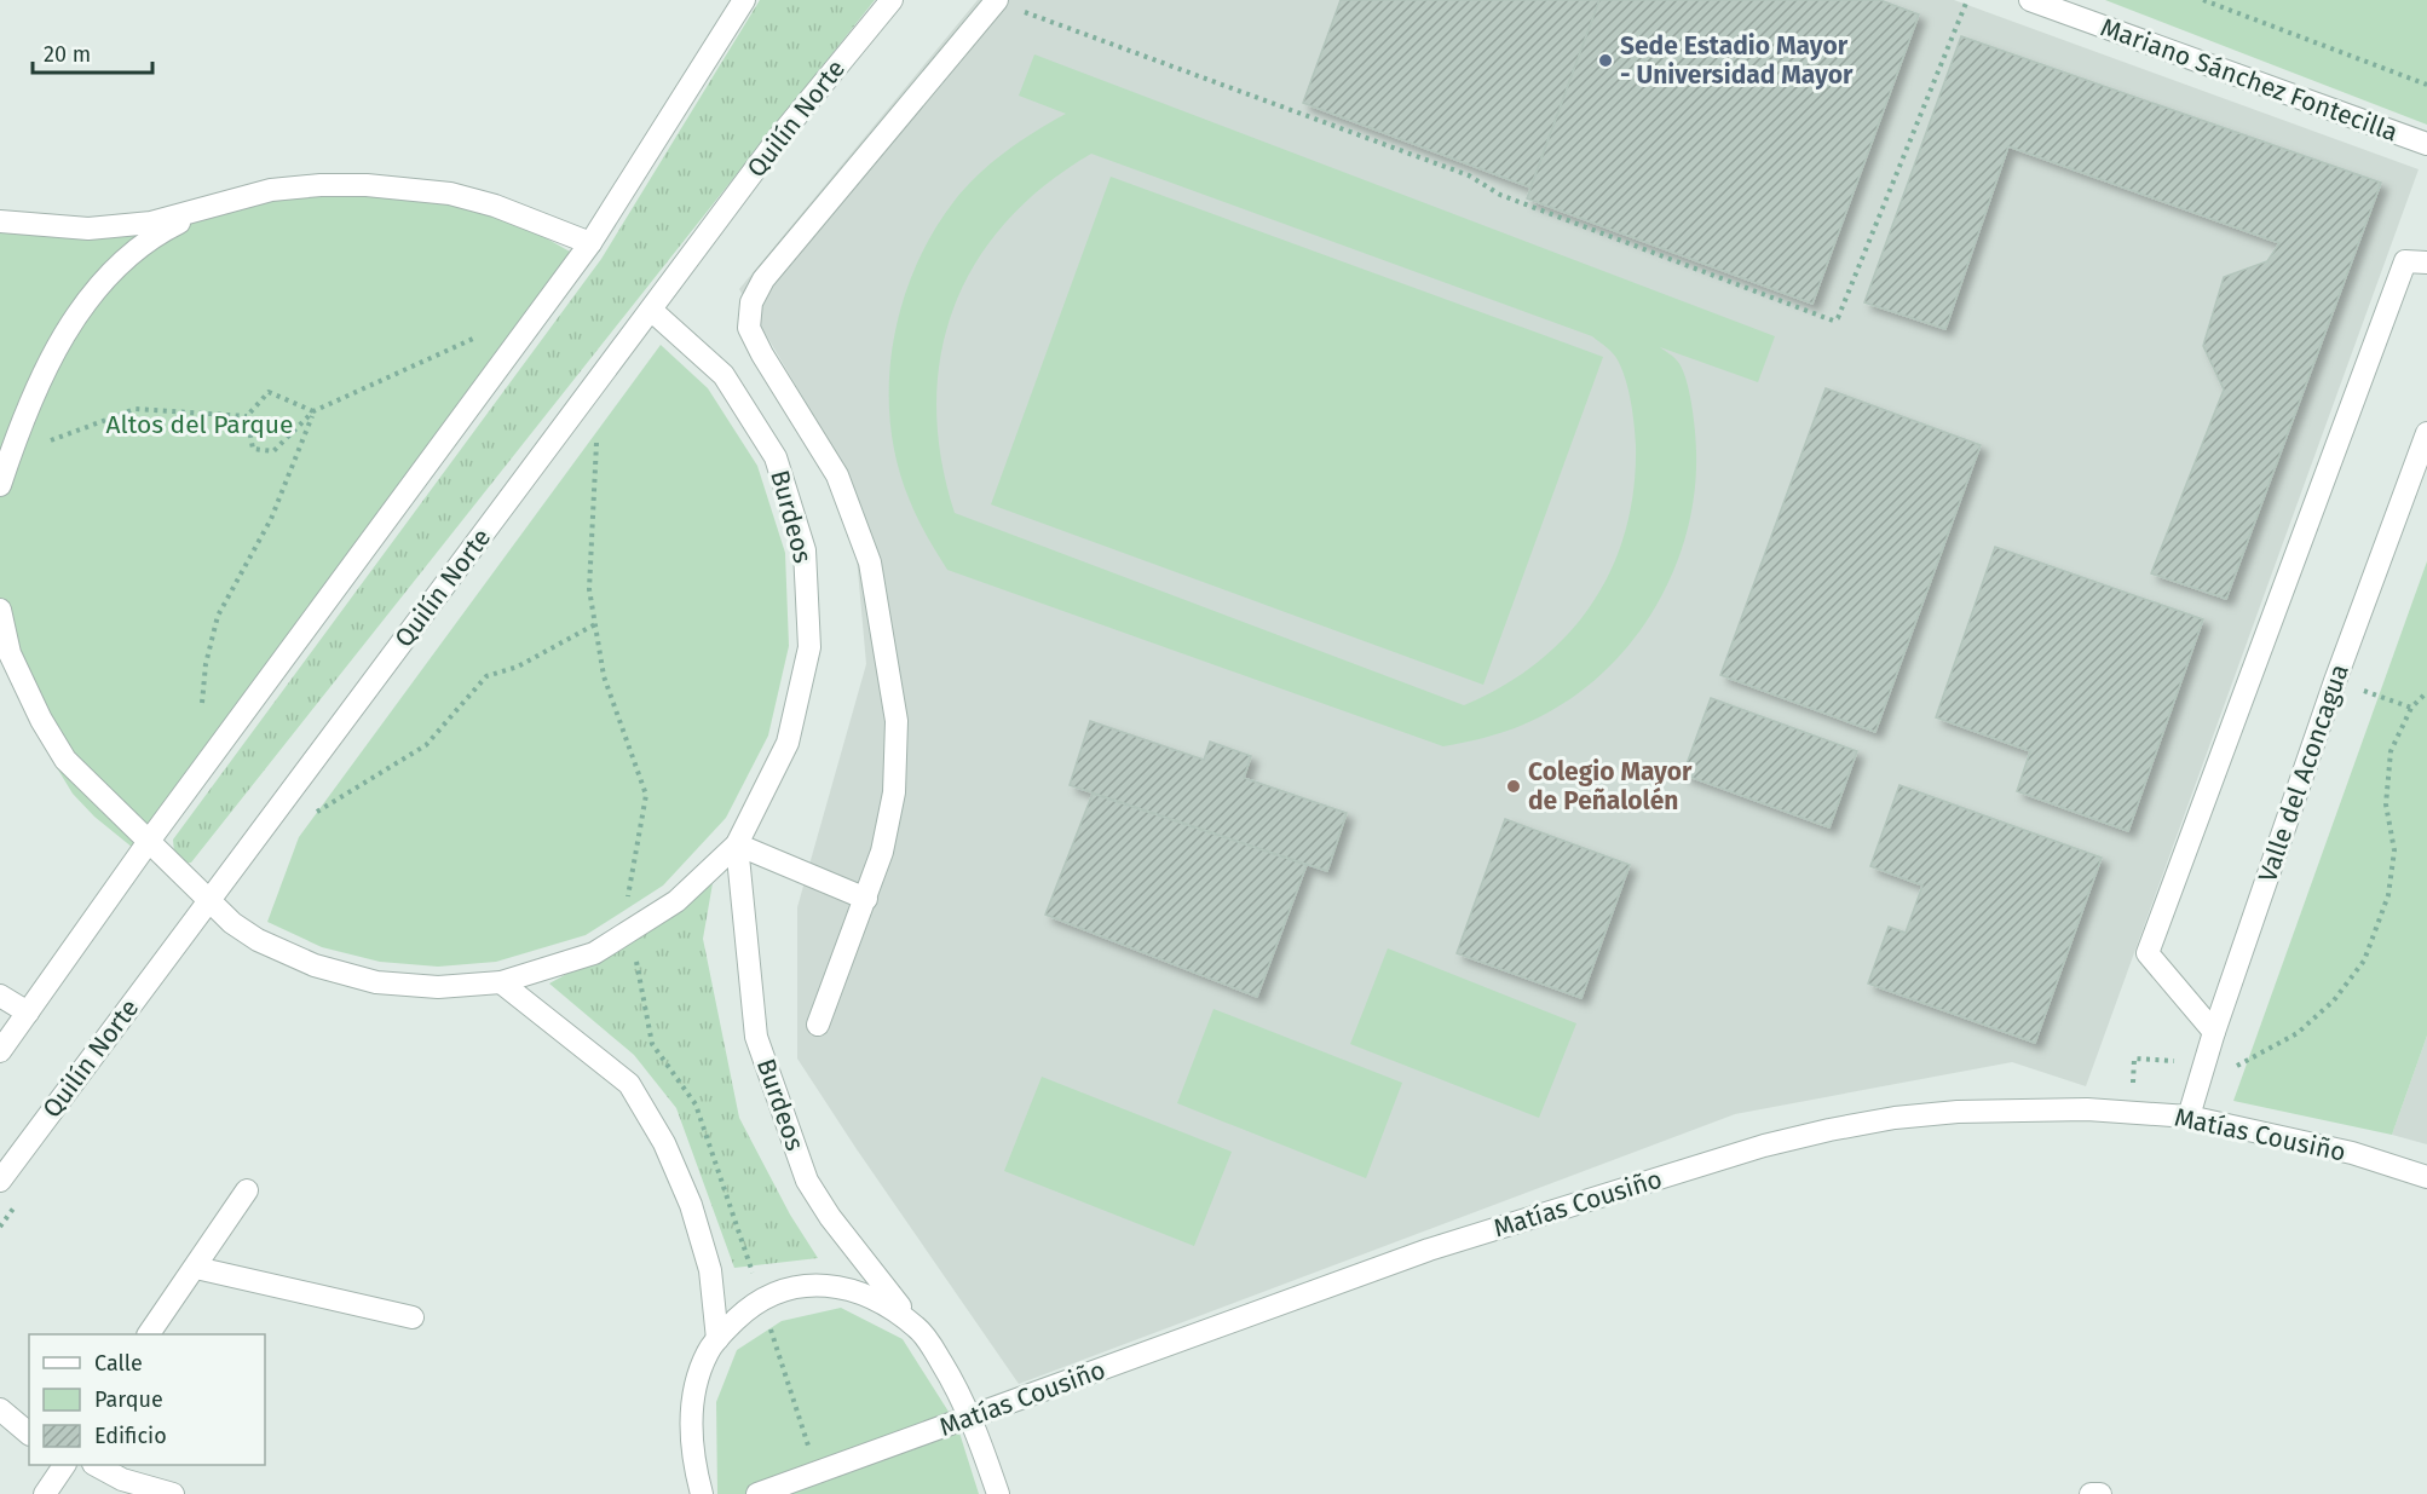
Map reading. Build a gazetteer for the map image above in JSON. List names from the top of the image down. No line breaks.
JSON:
{"streets":{"street":["Mariano Sánchez Fontecilla","Quilín Norte","Burdeos","Valle del Aconcagua","Matías Cousiño"]},"crossings":[["Quilín Norte","Burdeos"],["Burdeos","Matías Cousiño"],["Valle del Aconcagua","Matías Cousiño"]],"parks":["Altos del Parque"],"places":["Sede Estadio Mayor - Universidad Mayor","Colegio Mayor de Peñalolén"],"legend":["Calle","Parque","Edificio"],"scale_bar":"20 m"}
